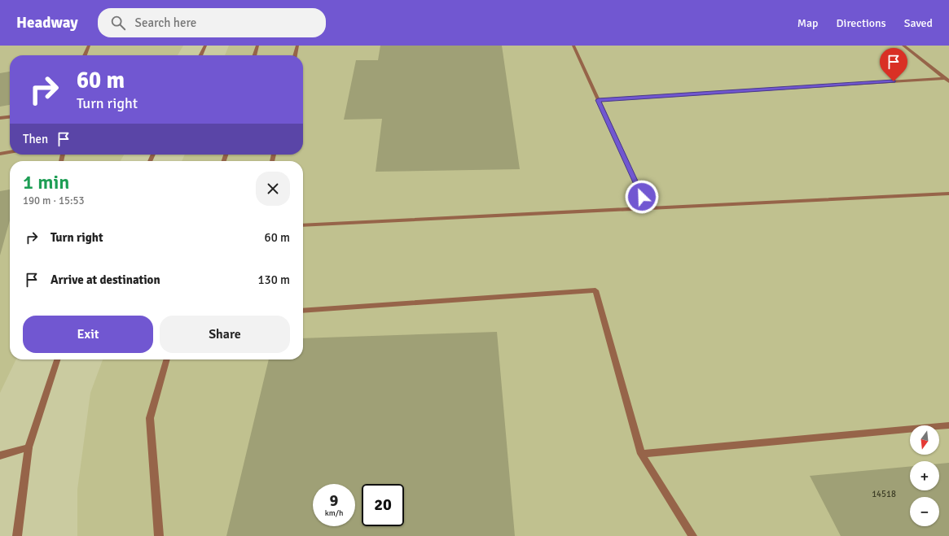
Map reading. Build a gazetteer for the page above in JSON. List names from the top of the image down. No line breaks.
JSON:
{"house_numbers":["14518"],"north":"bottom","page":{"header":"Headway","search":"Search here","nav":["Map","Directions","Saved"],"turn":["60 m","Turn right"],"then":"Then","heading":["1 min","190 m · 15:53"],"list":[{"name":"Turn right","value":"60 m"},{"name":"Arrive at destination","value":"130 m"}],"buttons":["Exit","Share"],"map_buttons":["+","−"],"speed":"9 km/h","limit":"20"}}
